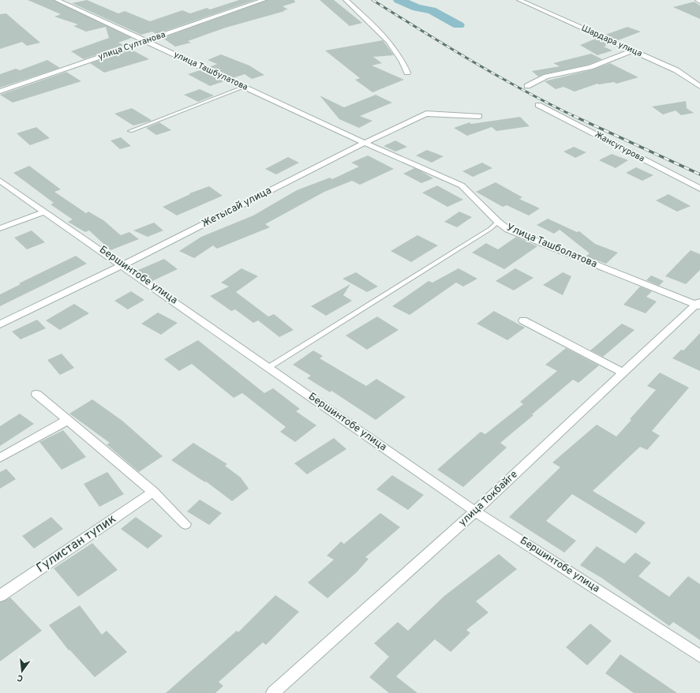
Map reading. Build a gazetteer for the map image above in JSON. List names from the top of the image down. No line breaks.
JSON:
{"streets":{"street":["Шардара улица","улица Султанова","улица Ташбулатова","Жансугурова","Жетысай улица","Улица Ташболатова","Бершинтобе улица","улица Токбайге","Гулистан тупик"]},"crossings":[["улица Султанова","улица Ташбулатова"],["улица Ташбулатова","Жетысай улица"],["улица Ташбулатова","Улица Ташболатова"],["Жетысай улица","Улица Ташболатова"],["Жетысай улица","Бершинтобе улица"],["Улица Ташболатова","улица Токбайге"],["Бершинтобе улица","улица Токбайге"]],"north":"bottom"}
